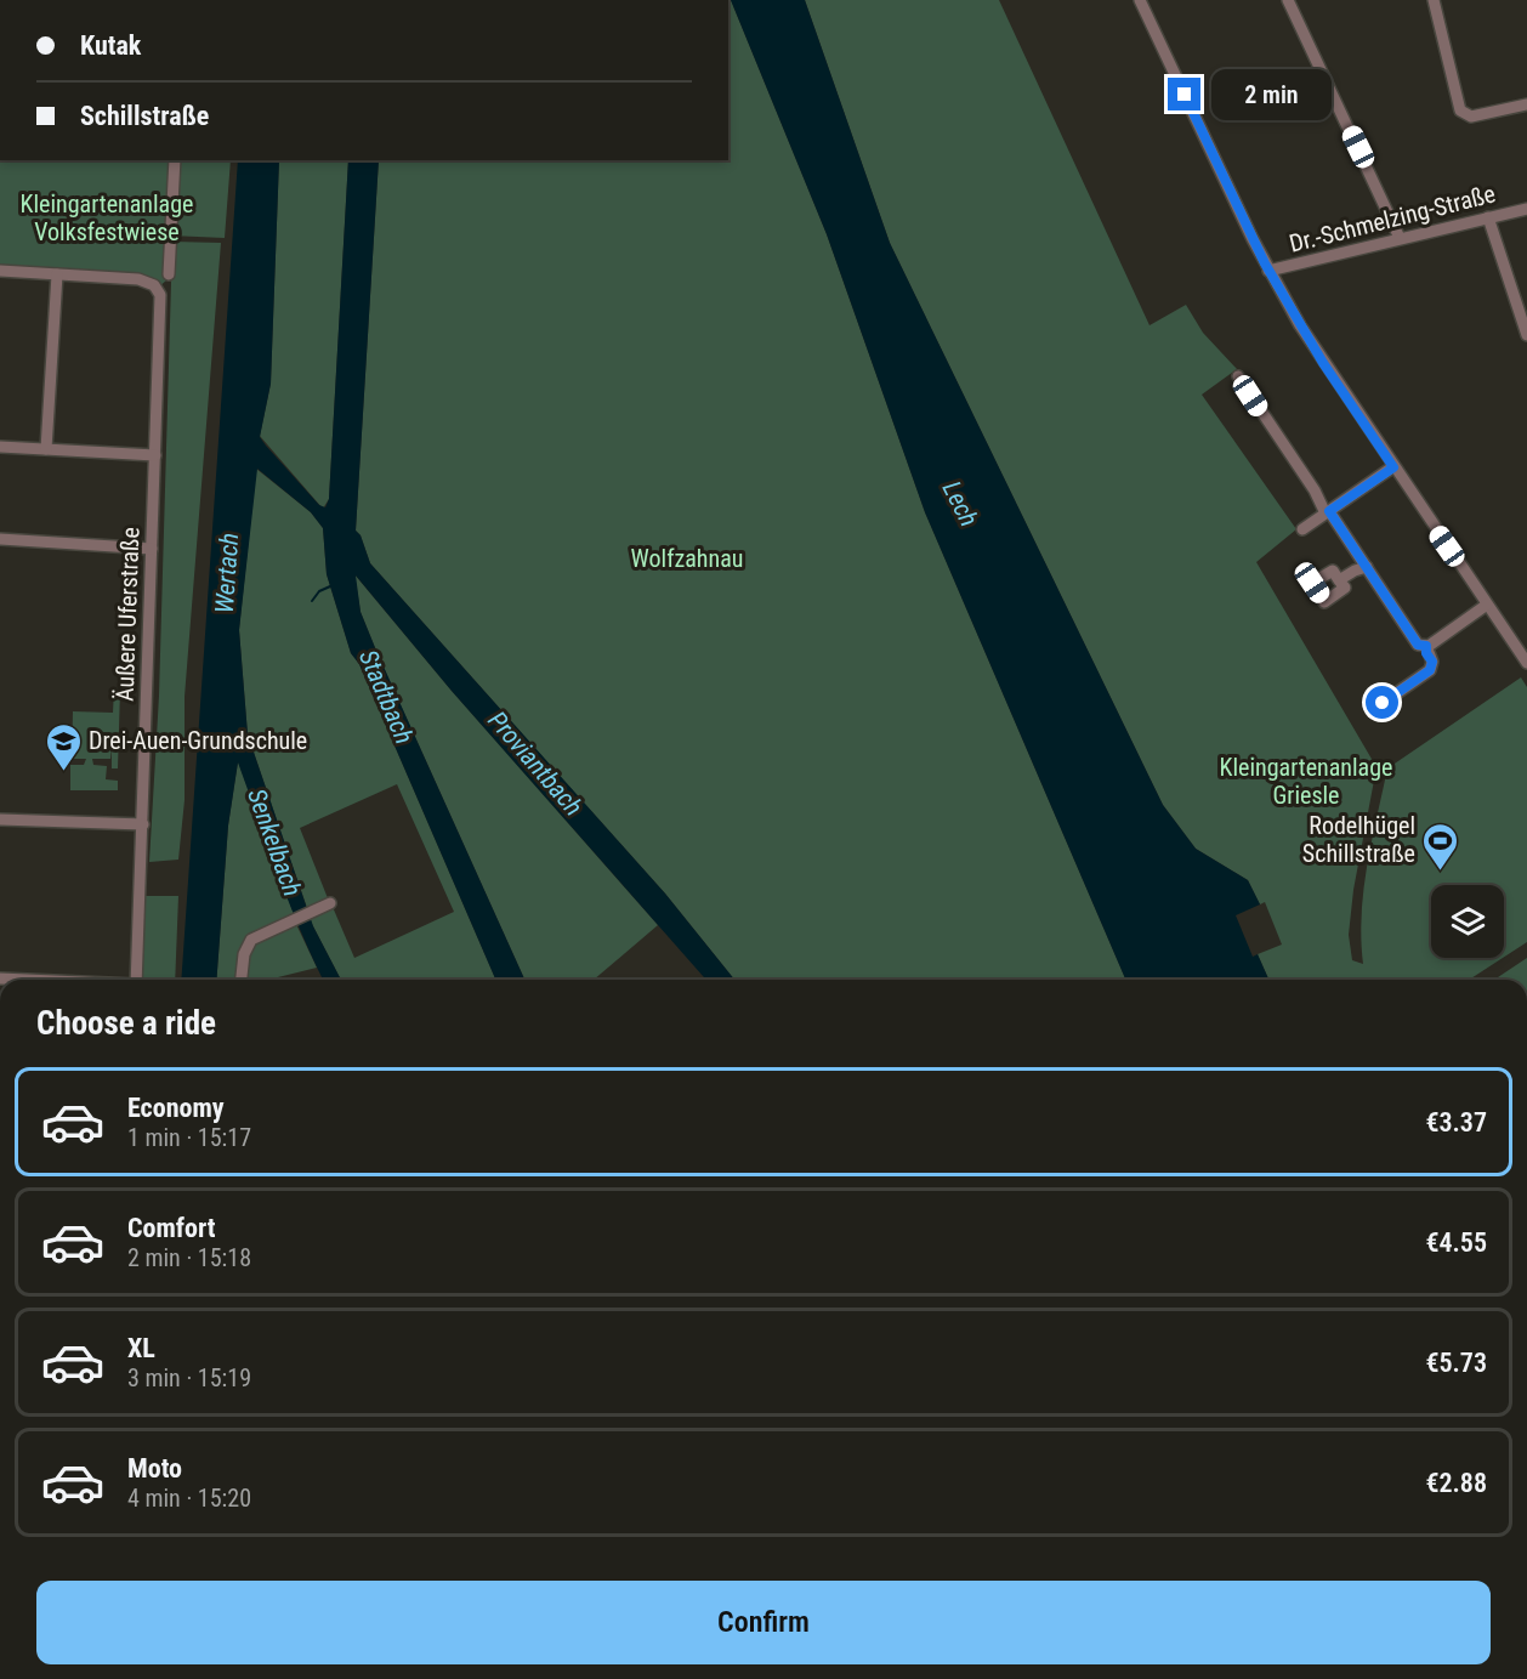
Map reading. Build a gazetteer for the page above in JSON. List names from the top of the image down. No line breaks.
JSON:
{"streets":{"street":["Dr.-Schmelzing-Straße","Äußere Uferstraße"]},"water":["Lech","Wertach","Stadtbach","Proviantbach","Senkelbach"],"parks":["Kleingartenanlage Volksfestwiese","Wolfzahnau","Kleingartenanlage Griesle"],"places":{"school or university":["Drei-Auen-Grundschule"],"sports":["Rodelhügel Schillstraße"]},"page":{"banner":["Kutak","Schillstraße"],"bubble":"2 min","heading":"Choose a ride","list":[{"name":"Economy","note":"1 min · 15:17","value":"€3.37"},{"name":"Comfort","note":"2 min · 15:18","value":"€4.55"},{"name":"XL","note":"3 min · 15:19","value":"€5.73"},{"name":"Moto","note":"4 min · 15:20","value":"€2.88"}],"buttons":"Confirm"}}
